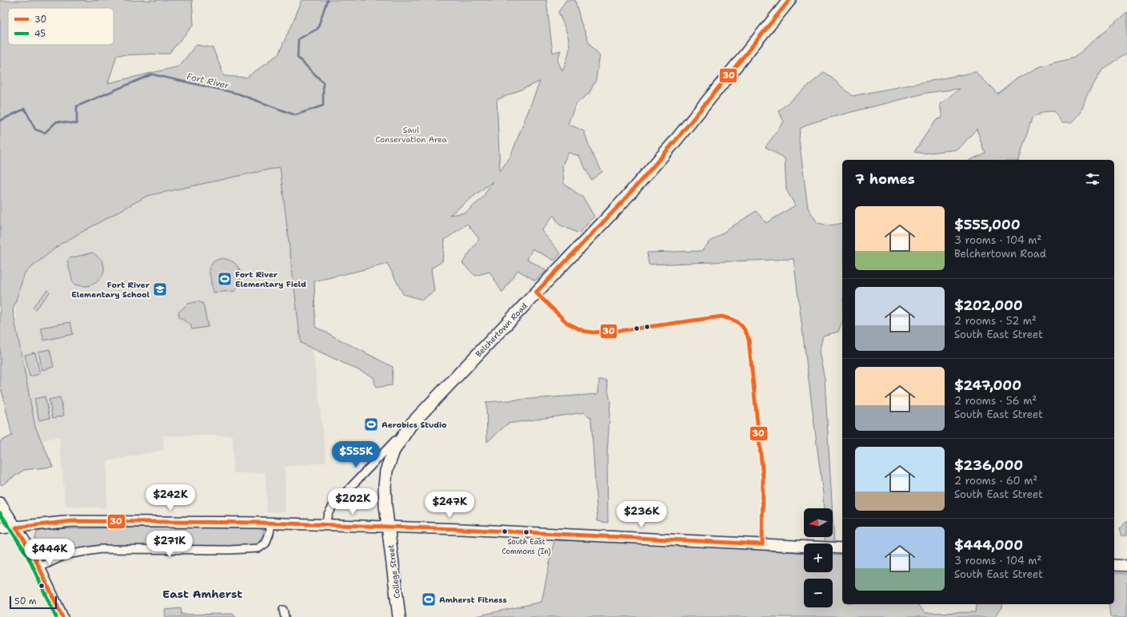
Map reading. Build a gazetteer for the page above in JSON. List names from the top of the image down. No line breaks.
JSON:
{"streets":{"highway":["Belchertown Road","College Street"]},"crossings":[["Belchertown Road","College Street"]],"districts":["East Amherst"],"water":["Fort River"],"parks":["Saul Conservation Area"],"places":{"sports":["Fort River Elementary Field","Aerobics Studio","Amherst Fitness"],"school or university":["Fort River Elementary School"],"other":["South East Commons (In)"]},"lines":["transit line 30","transit line 45"],"legend":["30","45"],"scale_bar":"50 m","north":"left","page":{"heading":"7 homes","list":[{"name":"$555,000","note":"3 rooms · 104 m² · Belchertown Road"},{"name":"$202,000","note":"2 rooms · 52 m² · South East Street"},{"name":"$247,000","note":"2 rooms · 56 m² · South East Street"},{"name":"$236,000","note":"2 rooms · 60 m² · South East Street"},{"name":"$444,000","note":"3 rooms · 104 m² · South East Street"}],"price":["$555K","$242K","$202K","$247K","$236K","$271K","$444K"],"map_buttons":["+","−"],"scale":"50 m"}}
